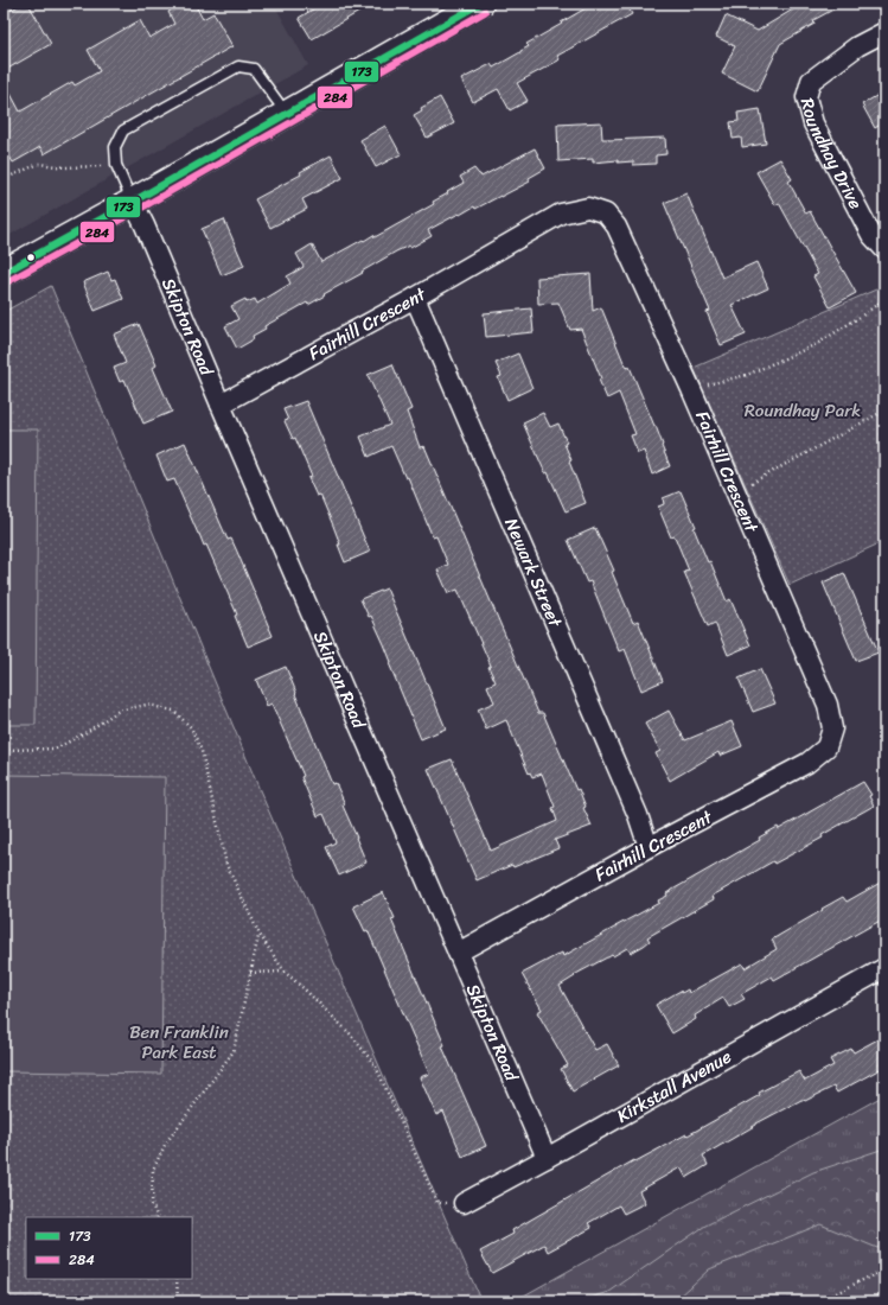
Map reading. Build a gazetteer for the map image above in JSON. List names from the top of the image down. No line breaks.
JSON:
{"streets":{"street":["Roundhay Drive","Fairhill Crescent","Skipton Road","Newark Street","Kirkstall Avenue"]},"crossings":[["Fairhill Crescent","Skipton Road"],["Fairhill Crescent","Newark Street"],["Skipton Road","Kirkstall Avenue"]],"parks":["Roundhay Park","Ben Franklin Park East"],"lines":["transit line 173","transit line 284"],"legend":["173","284"]}
